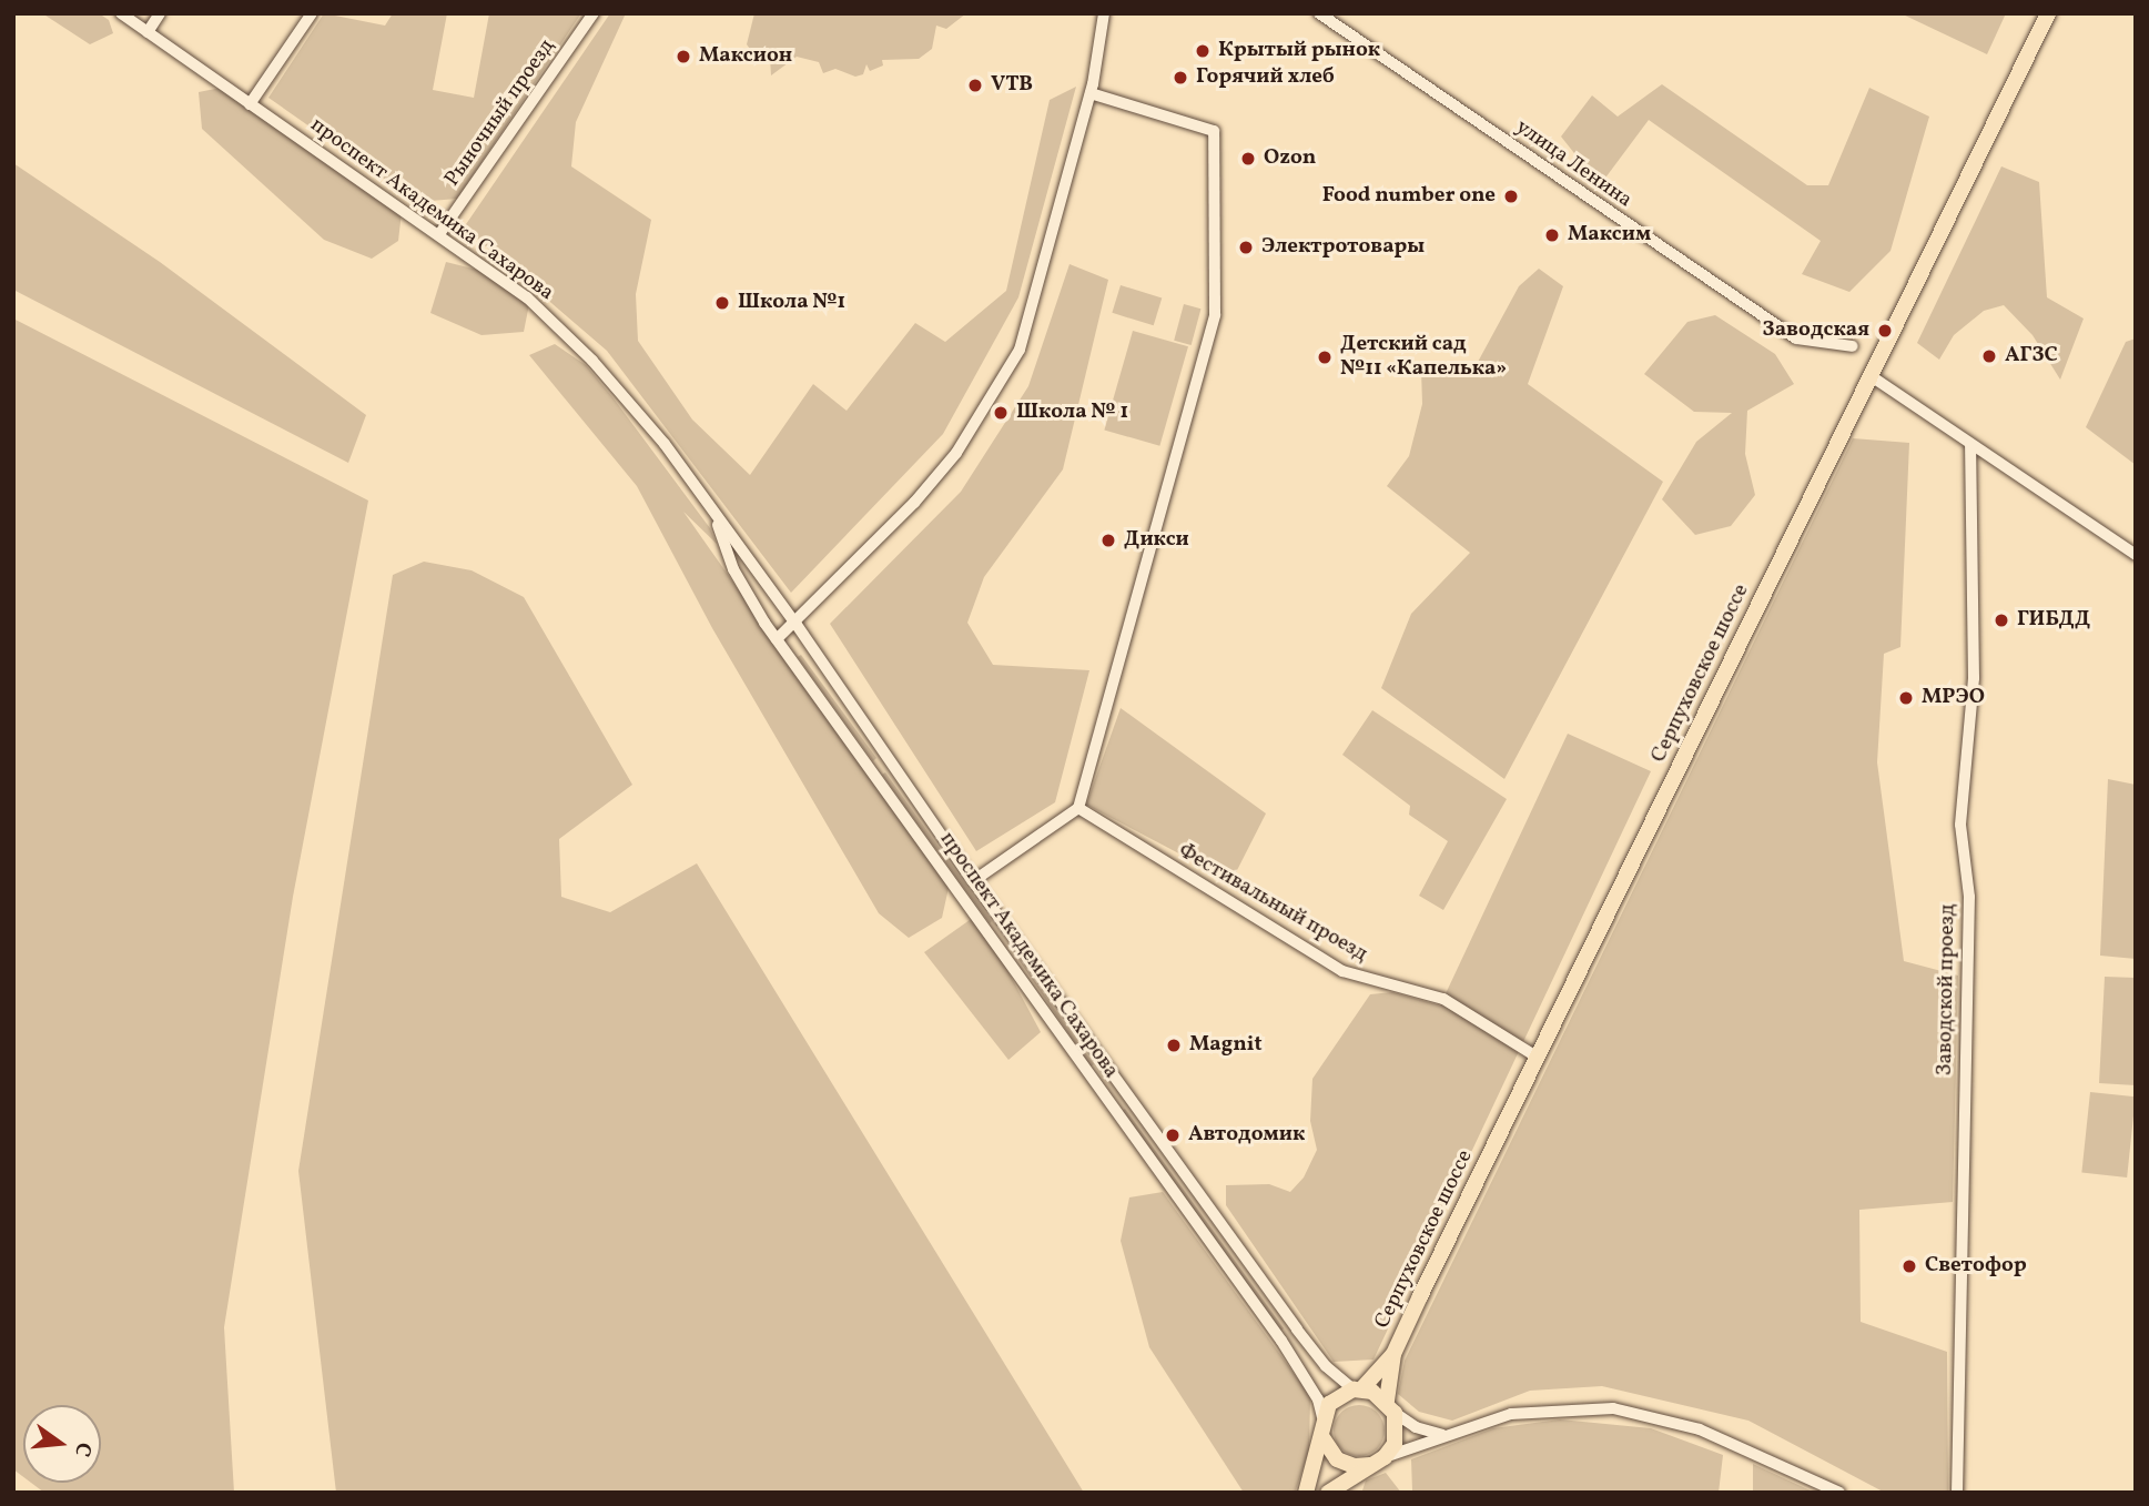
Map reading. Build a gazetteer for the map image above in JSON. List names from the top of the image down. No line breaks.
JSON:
{"streets":{"main road":["Серпуховское шоссе"],"street":["Рыночный проезд","улица Ленина","проспект Академика Сахарова","Фестивальный проезд","Заводской проезд"]},"crossings":[["Рыночный проезд","проспект Академика Сахарова"],["Серпуховское шоссе","Фестивальный проезд"]],"places":["Крытый рынок","Максион","Горячий хлеб","VTB","Ozon","Food number one","Максим","Электротовары","Школа №1","Заводская","АГЗС","Детский сад №11 «Капелька»","Школа № 1","Дикси","ГИБДД","МРЭО","Magnit","Автодомик","Светофор"],"north":"right"}
